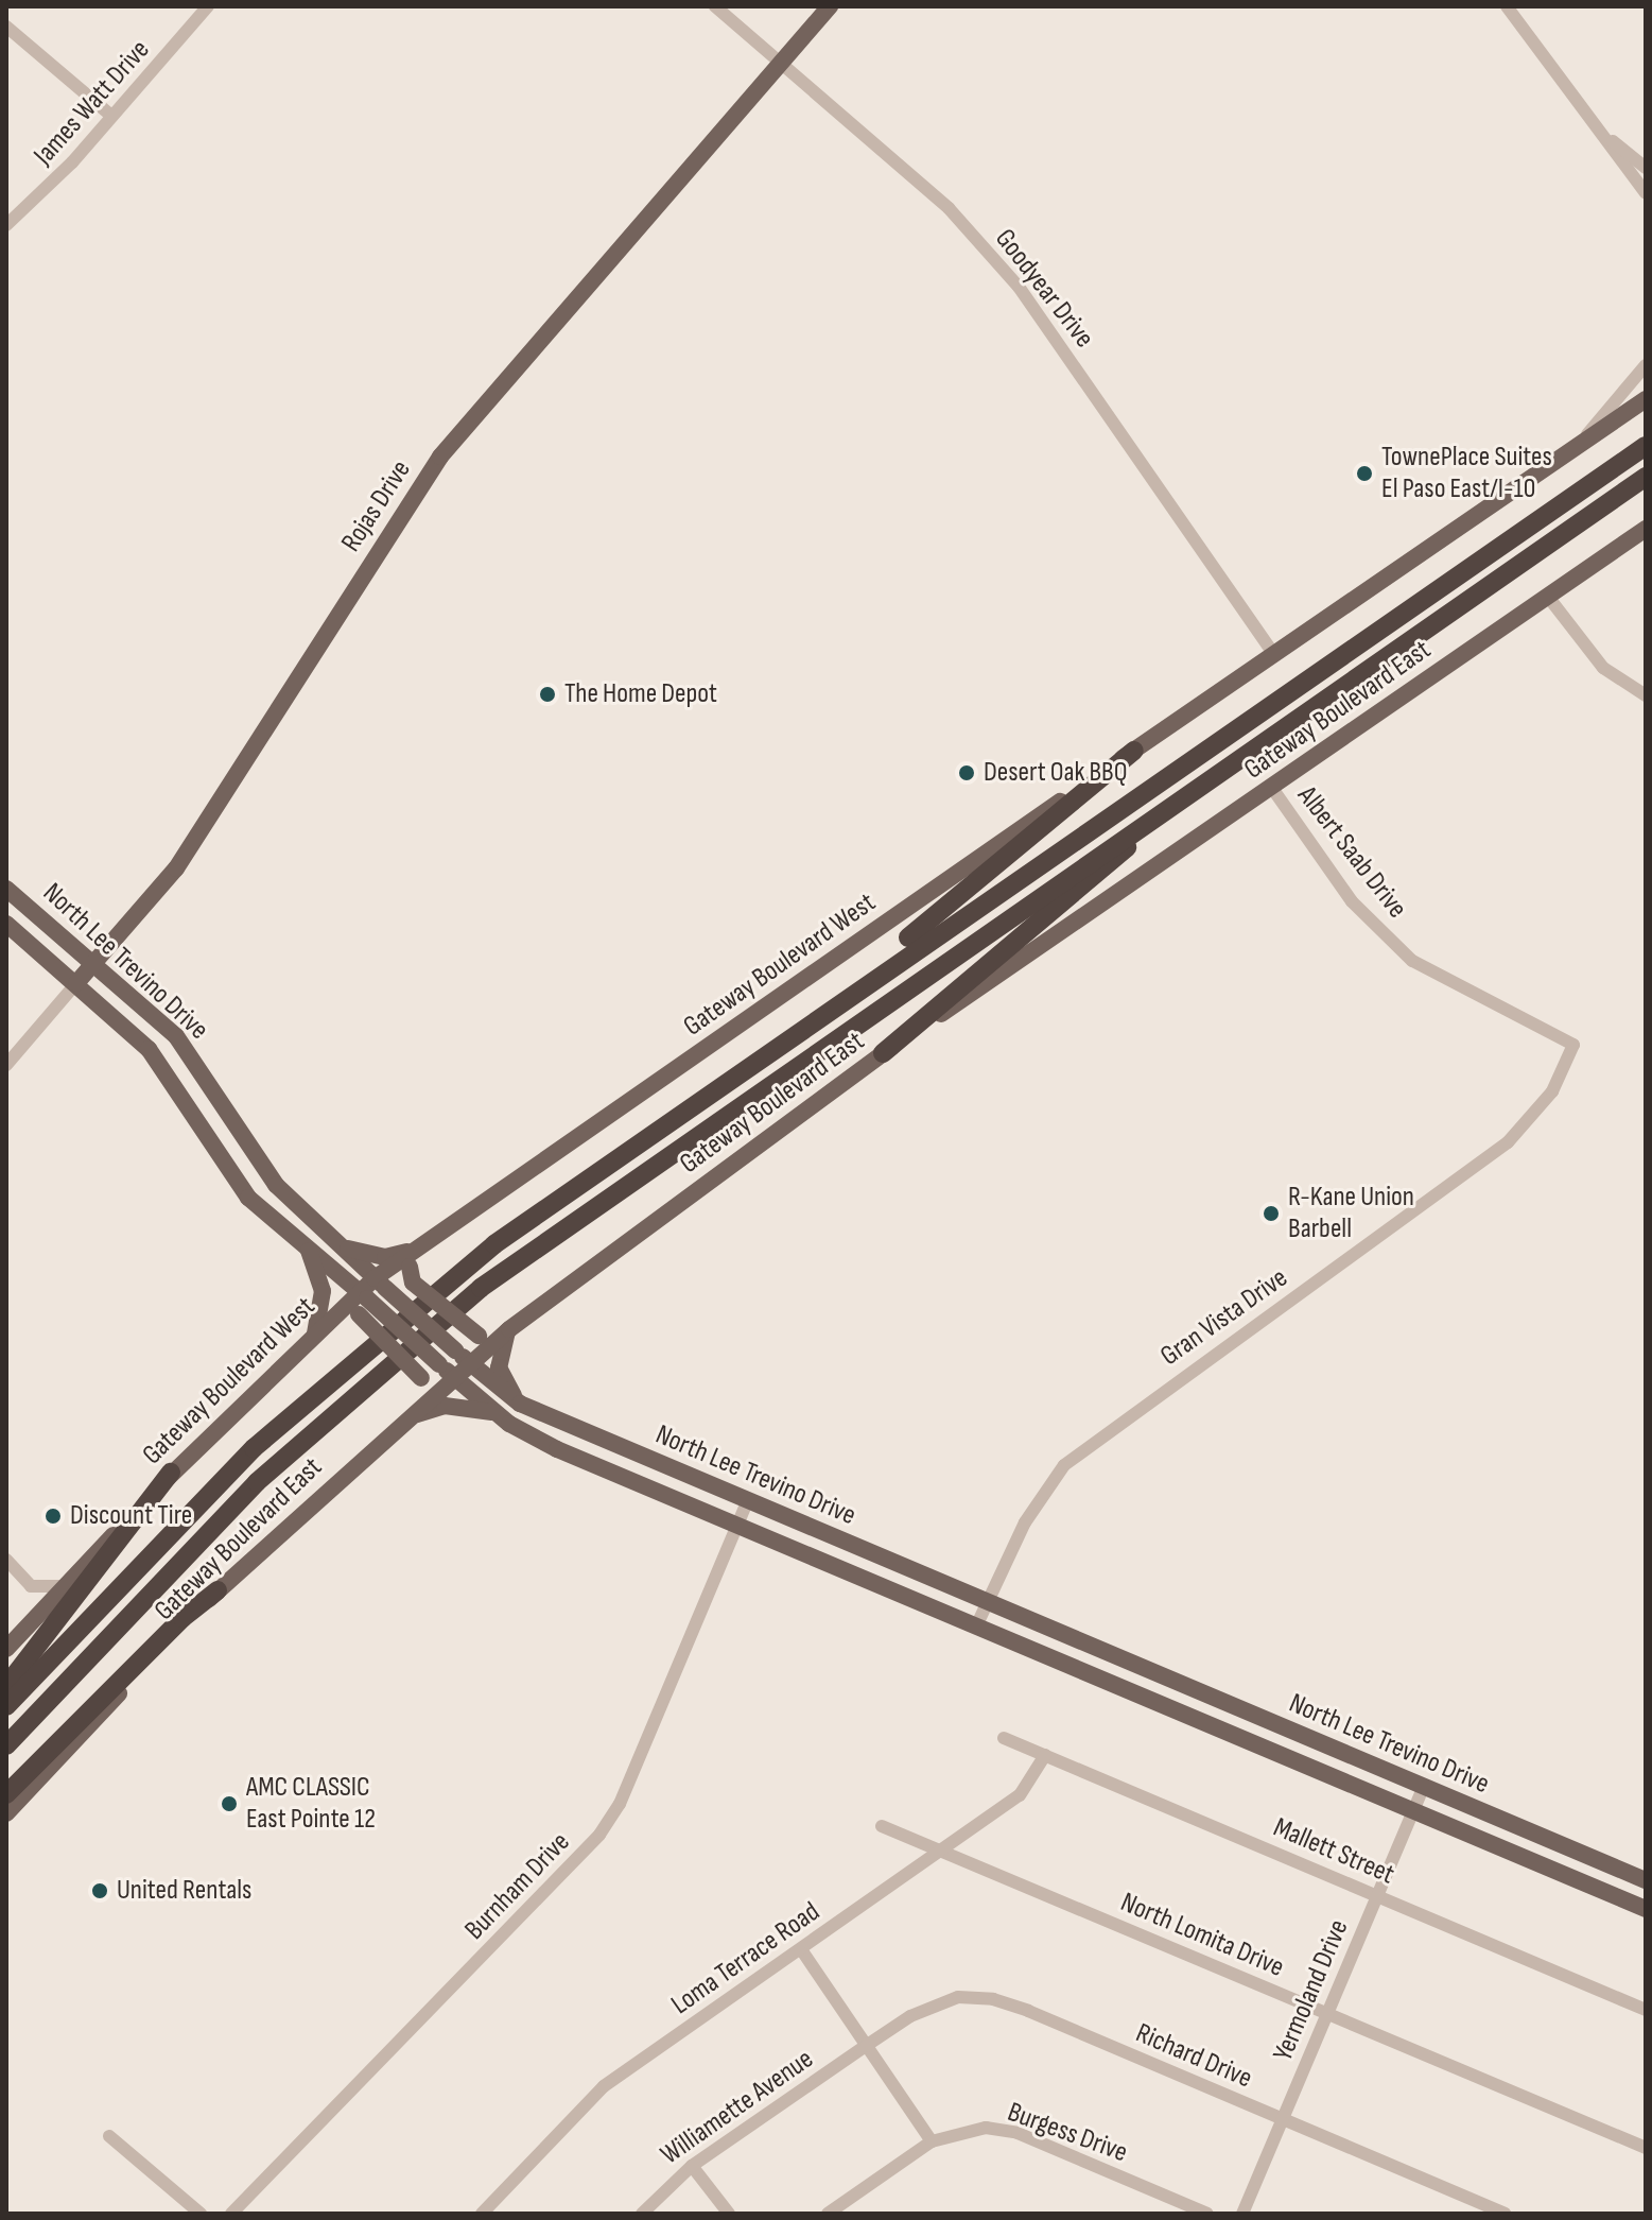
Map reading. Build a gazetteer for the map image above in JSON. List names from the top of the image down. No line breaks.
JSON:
{"streets":{"main road":["Rojas Drive","Gateway Boulevard East","North Lee Trevino Drive","Gateway Boulevard West"],"street":["James Watt Drive","Goodyear Drive","Albert Saab Drive","Gran Vista Drive","Mallett Street","Burnham Drive","North Lomita Drive","Loma Terrace Road","Yermoland Drive","Richard Drive","Williamette Avenue","Burgess Drive"]},"crossings":[["Goodyear Drive","Rojas Drive"],["Goodyear Drive","Gateway Boulevard West"],["Rojas Drive","North Lee Trevino Drive"],["Gateway Boulevard East","Albert Saab Drive"],["Gateway Boulevard East","North Lee Trevino Drive"],["Albert Saab Drive","Gran Vista Drive"],["North Lee Trevino Drive","Gateway Boulevard West"],["North Lee Trevino Drive","Gran Vista Drive"],["North Lee Trevino Drive","Burnham Drive"],["North Lee Trevino Drive","Yermoland Drive"],["Mallett Street","Loma Terrace Road"],["Mallett Street","Yermoland Drive"],["North Lomita Drive","Loma Terrace Road"],["North Lomita Drive","Yermoland Drive"],["Yermoland Drive","Richard Drive"],["Richard Drive","Williamette Avenue"]],"places":["TownePlace Suites El Paso East/I-10","The Home Depot","Desert Oak BBQ","R-Kane Union Barbell","Discount Tire","AMC CLASSIC East Pointe 12","United Rentals"]}
